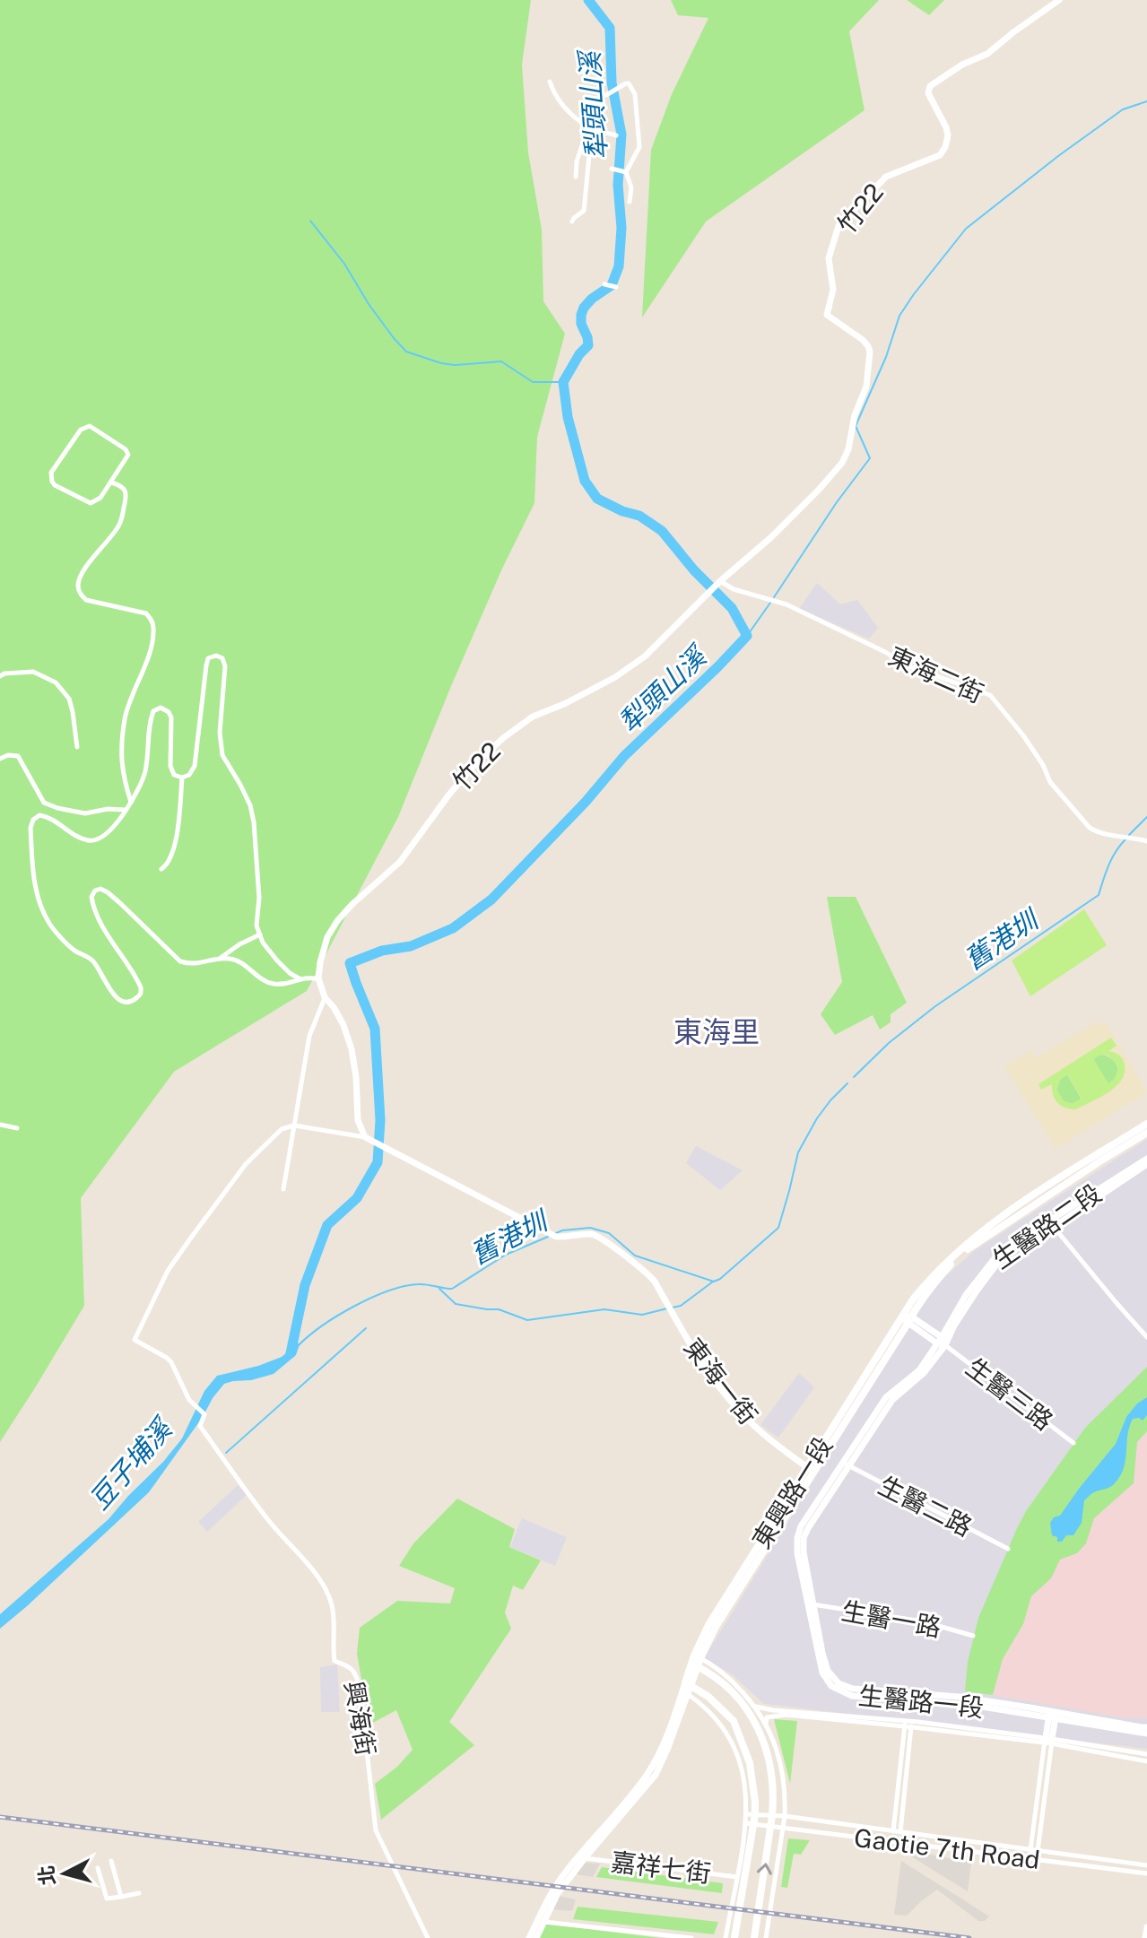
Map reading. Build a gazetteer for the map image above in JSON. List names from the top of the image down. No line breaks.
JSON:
{"streets":{"main road":["東興路一段"],"street":["竹22","東海二街","生醫路二段","東海一街","生醫三路","生醫二路","生醫一路","生醫路一段","興海街","Gaotie 7th Road","嘉祥七街"]},"crossings":[["竹22","東海二街"],["生醫路二段","生醫三路"],["生醫路二段","生醫路一段"],["東海一街","東興路一段"],["生醫三路","生醫路一段"],["東興路一段","嘉祥七街"],["生醫二路","生醫路一段"],["生醫一路","生醫路一段"]],"districts":["東海里"],"water":["犁頭山溪","舊港圳","豆子埔溪"],"north":"left"}
